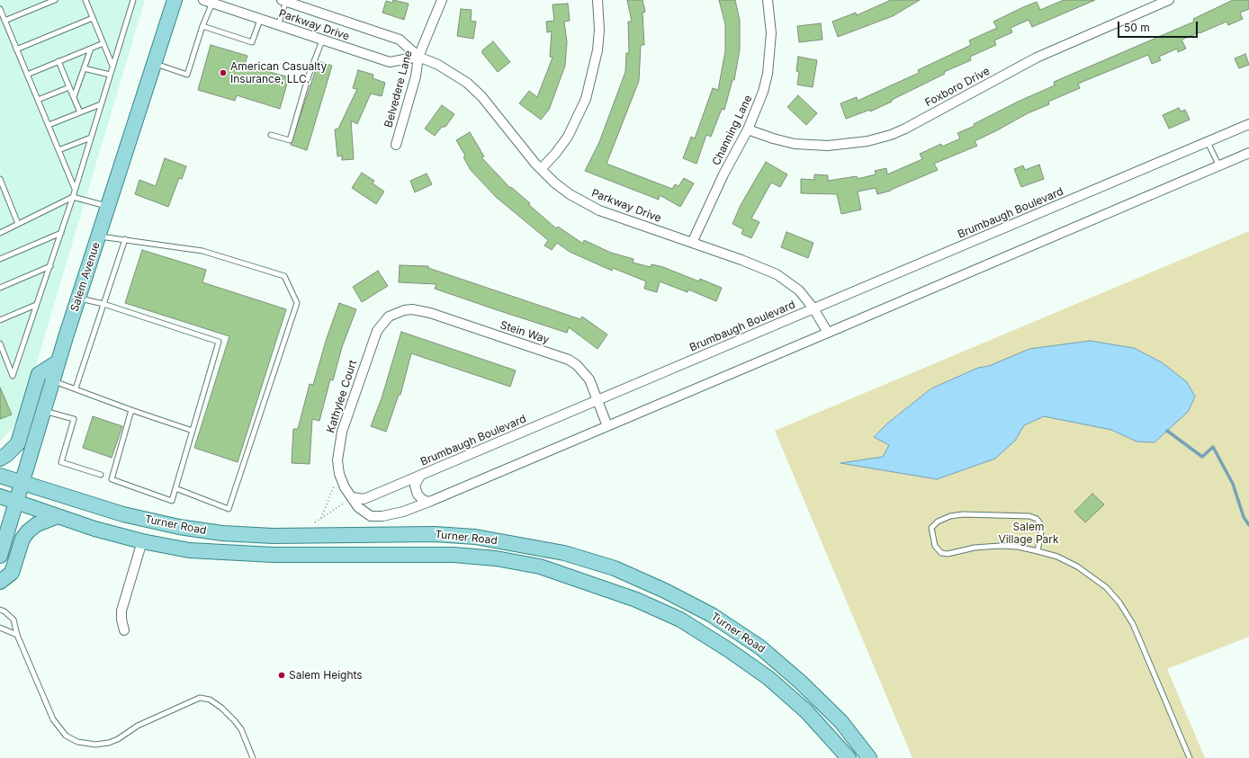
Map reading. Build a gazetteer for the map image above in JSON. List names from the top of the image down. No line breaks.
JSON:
{"streets":{"main road":["Salem Avenue","Turner Road"],"street":["Parkway Drive","Foxboro Drive","Belvedere Lane","Channing Lane","Brumbaugh Boulevard","Stein Way","Kathylee Court"]},"crossings":[["Parkway Drive","Belvedere Lane"],["Parkway Drive","Channing Lane"],["Parkway Drive","Brumbaugh Boulevard"],["Foxboro Drive","Channing Lane"],["Brumbaugh Boulevard","Stein Way"],["Brumbaugh Boulevard","Kathylee Court"],["Salem Avenue","Turner Road"],["Stein Way","Kathylee Court"]],"parks":["Salem Village Park"],"places":["American Casualty Insurance, LLC.","Salem Heights"],"scale_bar":"50 m"}
